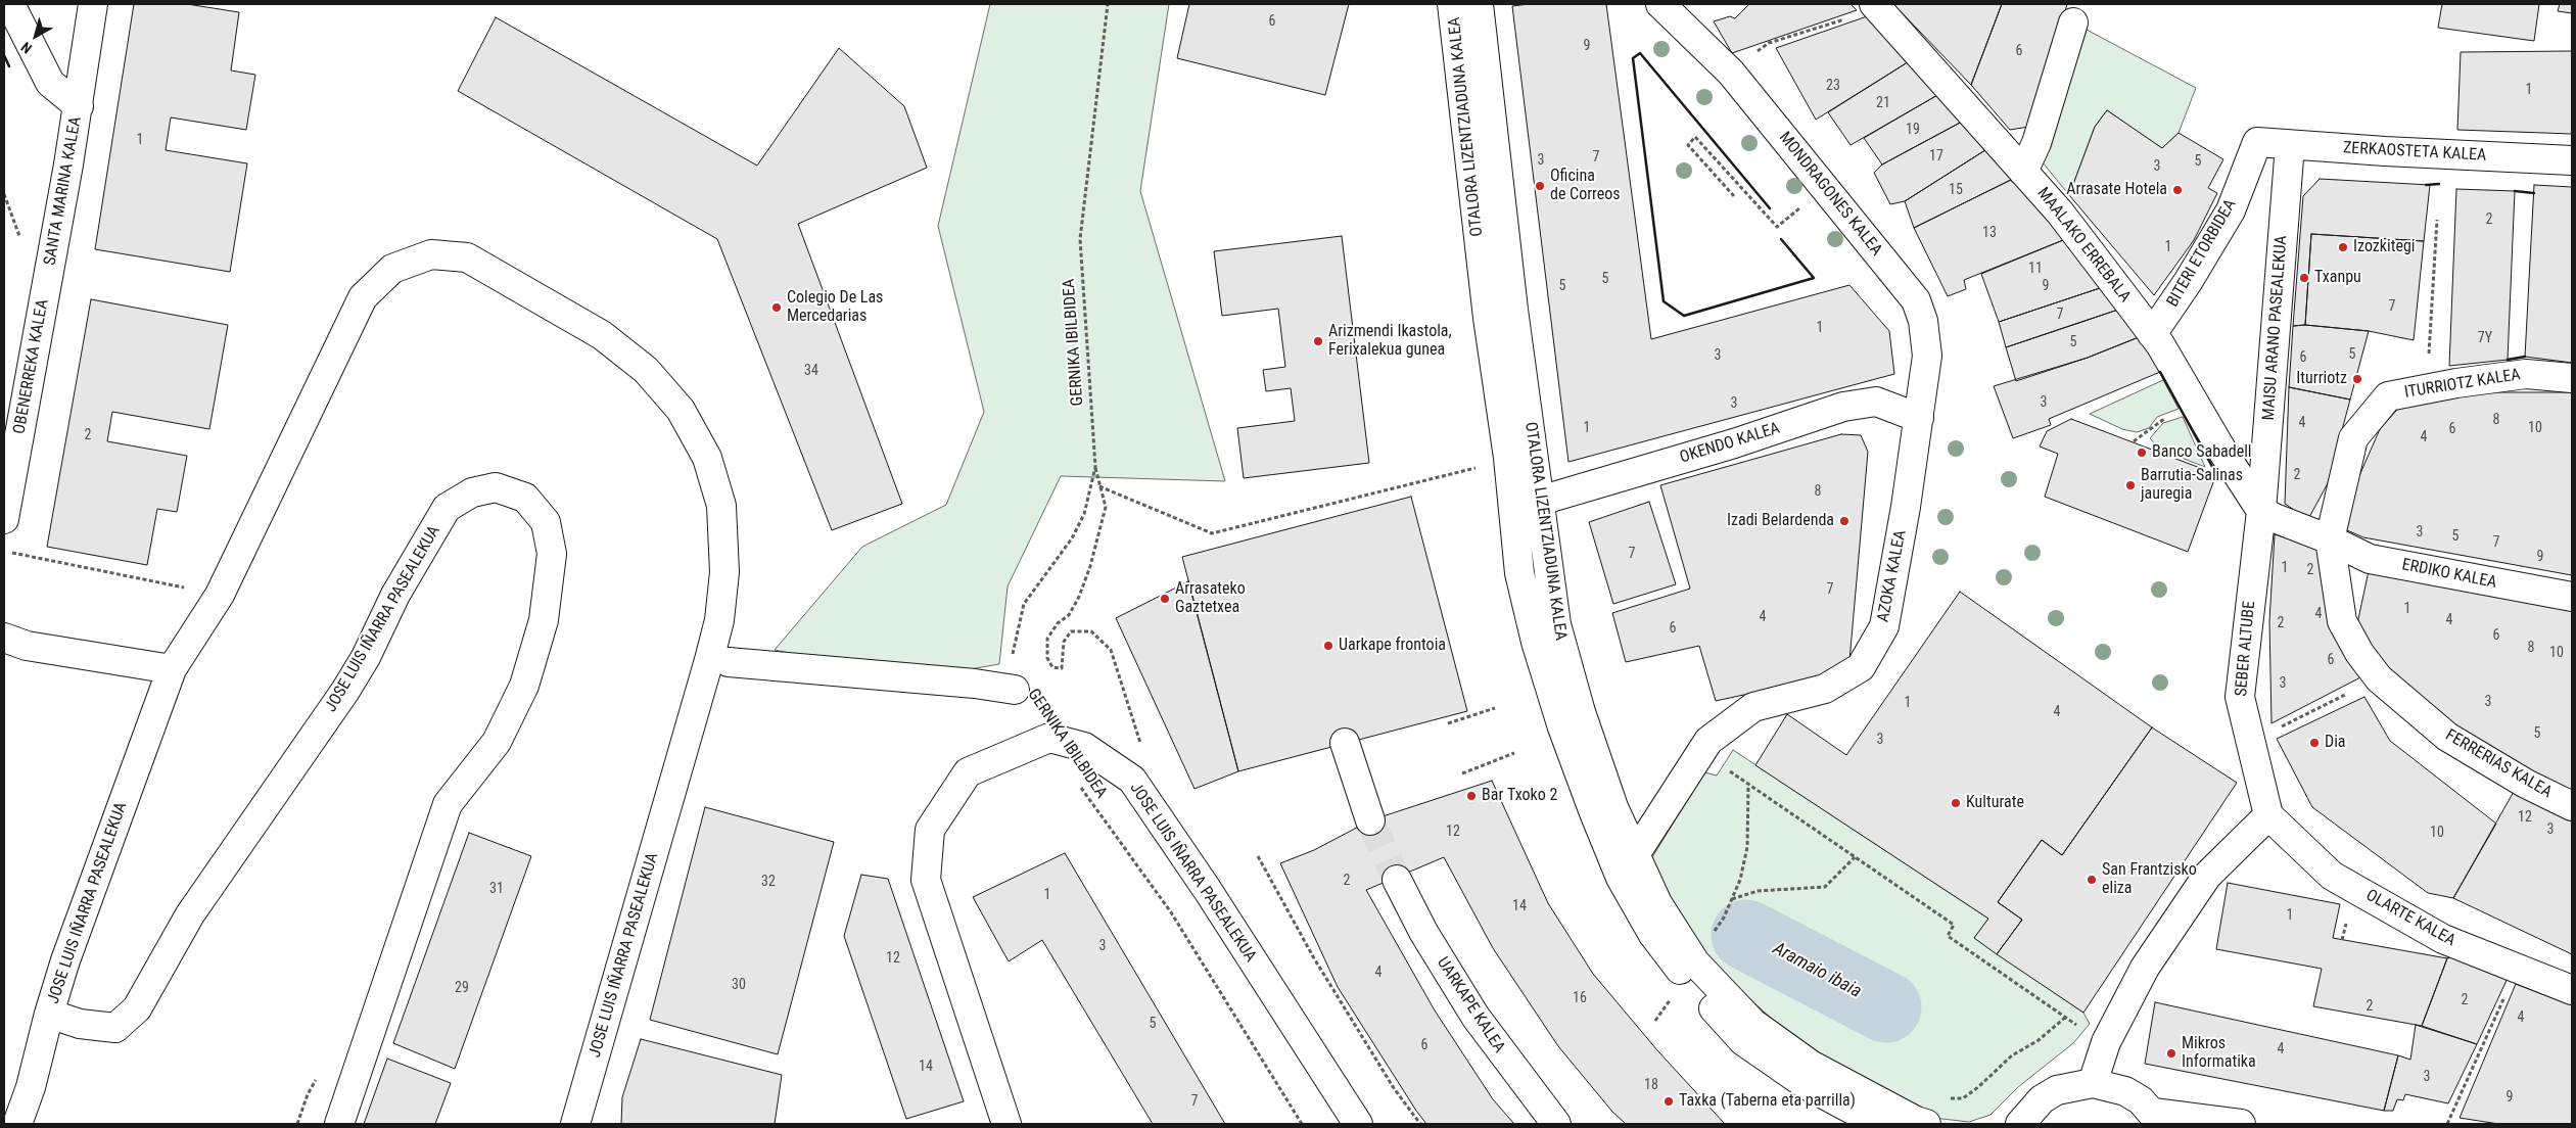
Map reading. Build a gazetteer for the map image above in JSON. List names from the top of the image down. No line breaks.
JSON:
{"streets":{"street":["OTALORA LIZENTZIADUNA KALEA","ZERKAOSTETA KALEA","SANTA MARINA KALEA","MONDRAGONES KALEA","MAALAKO ERREBALA","BITERI ETORBIDEA","MAISU ARANO PASEALEKUA","OBENERREKA KALEA","ITURRIOTZ KALEA","OKENDO KALEA","ERDIKO KALEA","AZOKA KALEA","JOSE LUIS IÑARRA PASEALEKUA","SEBER ALTUBE","FERRERIAS KALEA","OLARTE KALEA","UARKAPE KALEA"],"path":["GERNIKA IBILBIDEA"]},"crossings":[["OTALORA LIZENTZIADUNA KALEA","OKENDO KALEA"],["OTALORA LIZENTZIADUNA KALEA","AZOKA KALEA"],["ZERKAOSTETA KALEA","BITERI ETORBIDEA"],["ZERKAOSTETA KALEA","MAISU ARANO PASEALEKUA"],["SANTA MARINA KALEA","OBENERREKA KALEA"],["MONDRAGONES KALEA","OKENDO KALEA"],["MONDRAGONES KALEA","AZOKA KALEA"],["MAALAKO ERREBALA","BITERI ETORBIDEA"],["MAALAKO ERREBALA","MAISU ARANO PASEALEKUA"],["MAALAKO ERREBALA","ERDIKO KALEA"],["MAALAKO ERREBALA","SEBER ALTUBE"],["MAISU ARANO PASEALEKUA","ERDIKO KALEA"],["MAISU ARANO PASEALEKUA","SEBER ALTUBE"],["ITURRIOTZ KALEA","ERDIKO KALEA"],["ITURRIOTZ KALEA","FERRERIAS KALEA"],["OKENDO KALEA","AZOKA KALEA"],["ERDIKO KALEA","SEBER ALTUBE"],["ERDIKO KALEA","FERRERIAS KALEA"],["SEBER ALTUBE","OLARTE KALEA"]],"water":["Aramaio ibaia"],"places":["Oficina de Correos","Arrasate Hotela","Izozkitegi","Txanpu","Colegio De Las Mercedarias","Arizmendi Ikastola, Ferixalekua gunea","Iturriotz","Banco Sabadell","Barrutia-Salinas jauregia","Izadi Belardenda","Arrasateko Gaztetxea","Uarkape frontoia","Dia","Bar Txoko 2","Kulturate","San Frantzisko eliza","Mikros Informatika","Taxka (Taberna eta parrilla)"],"house_numbers":["6","9","6","23","1","21","19","1","17","7","3","5","3","15","2","13","1","11","5","5","9","7","7","1","7Y","5","5","3","6","34","3","3","8","4","1","10","6","2","4","2","8","3","5","7","7","9","1","2","7","1","4","4","4","2","6","6","8","10","6","3","3","1","4","5","3","12","3","12","10","2","32","31","1","14","1","3","12","4","30","29","16","2","2","4","5","6","4","14","3","18","9","7"],"north":"bottom left"}
